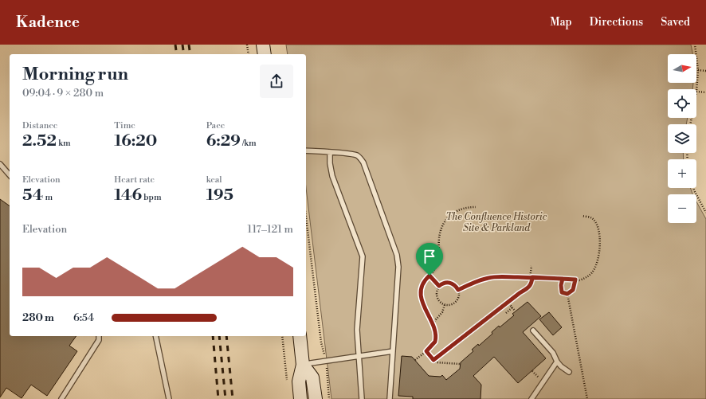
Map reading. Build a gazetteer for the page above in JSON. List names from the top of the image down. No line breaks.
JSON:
{"parks":["The Confluence Historic Site & Parkland"],"north":"right","page":{"header":"Kadence","nav":["Map","Directions","Saved"],"map_buttons":["+","−"],"heading":["Morning run","09:04 · 9 × 280 m"],"stats":[["Distance","2.52 km"],["Time","16:20"],["Pace","6:29 /km"],["Elevation","54 m"],["Heart rate","146 bpm"],["kcal","195"]],"chart":["Elevation","117–121 m"],"list":[{"name":"280 m","note":"6:54"}]}}
